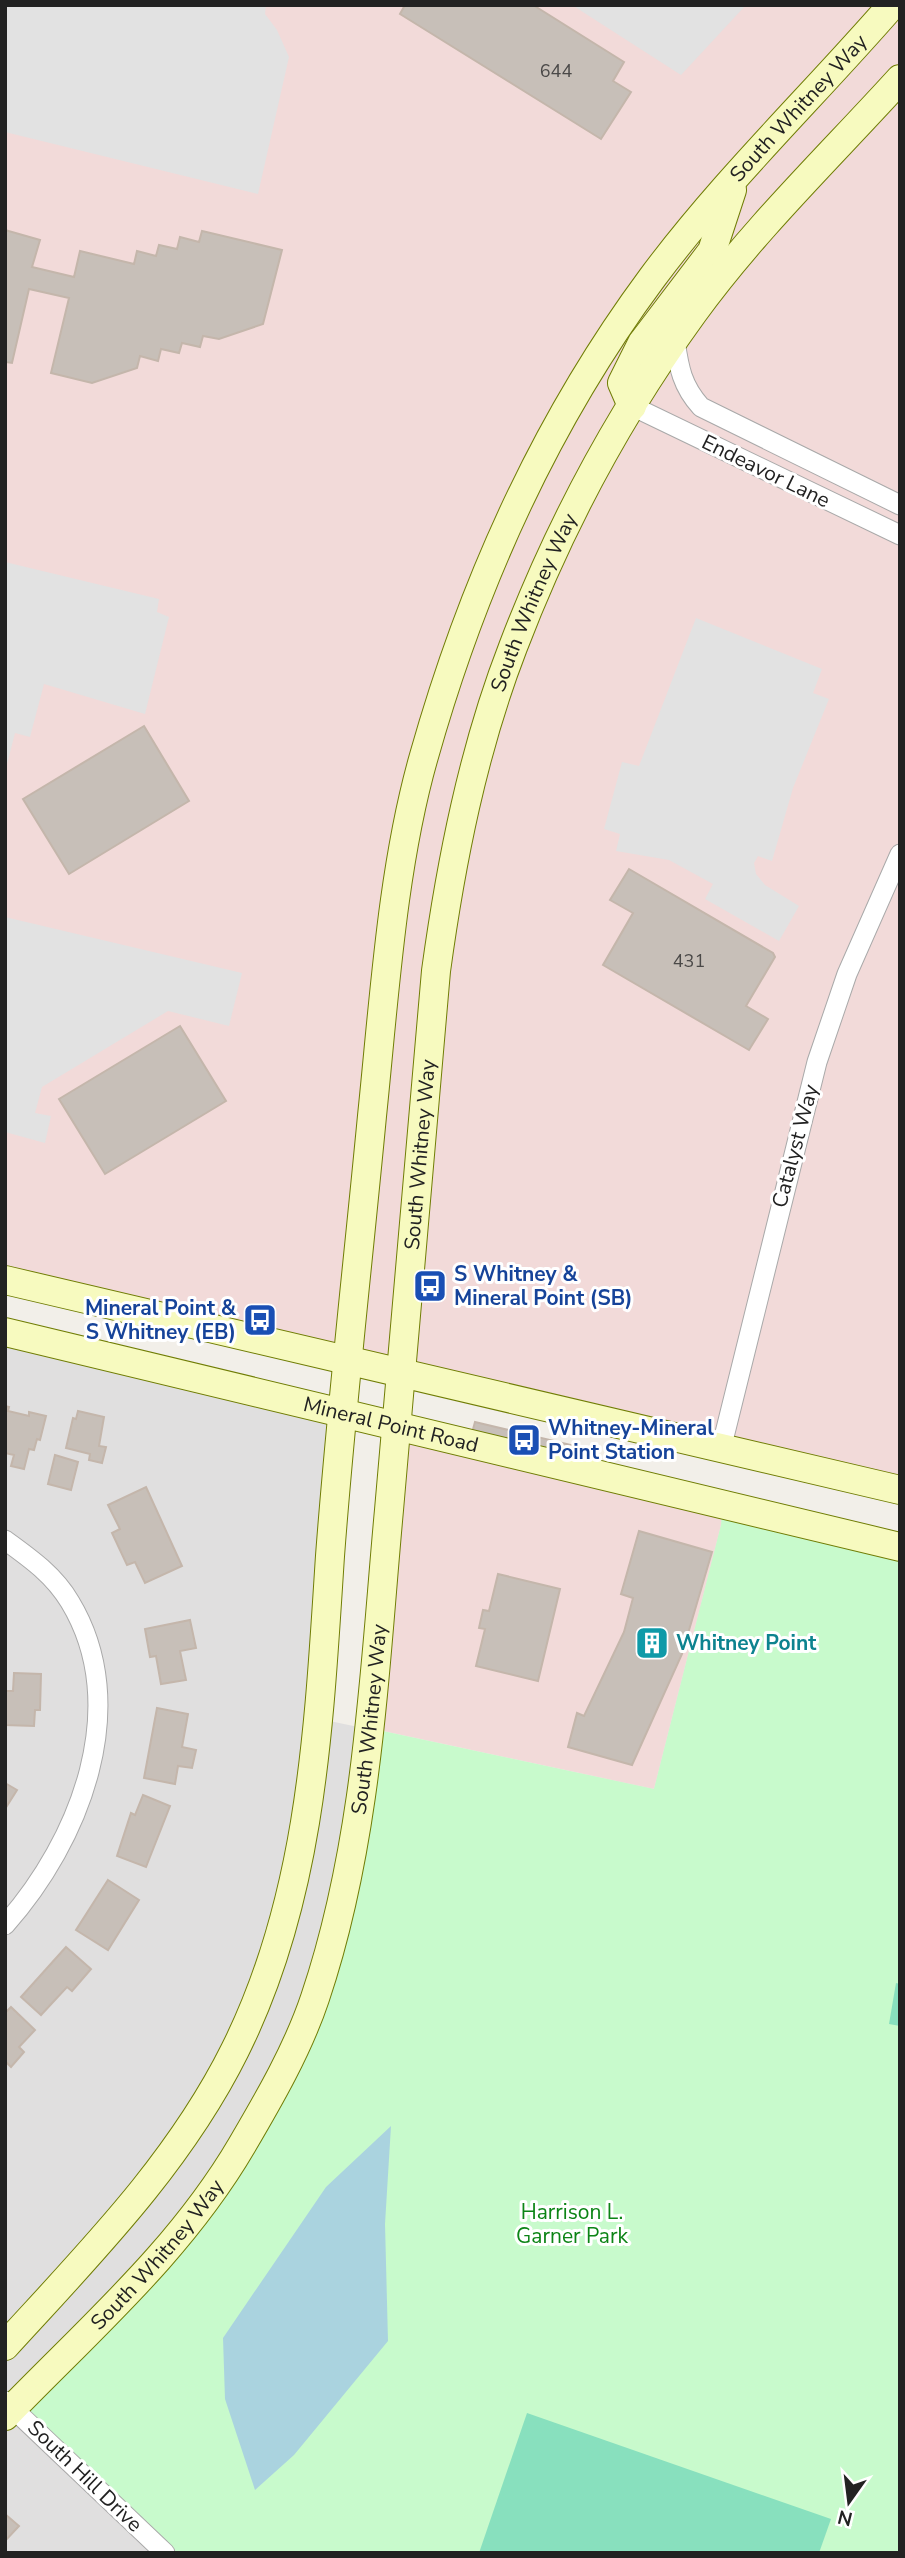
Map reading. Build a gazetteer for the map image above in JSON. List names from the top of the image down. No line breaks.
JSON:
{"streets":{"main road":["South Whitney Way","Mineral Point Road"],"street":["Endeavor Lane","Catalyst Way","South Hill Drive"]},"crossings":[["South Whitney Way","Endeavor Lane"],["South Whitney Way","Mineral Point Road"],["South Whitney Way","South Hill Drive"]],"parks":["Harrison L. Garner Park"],"places":{"bus stop":["S Whitney & Mineral Point (SB)","Mineral Point & S Whitney (EB)","Whitney-Mineral Point Station"],"building":["Whitney Point"]},"house_numbers":["644","431"],"north":"bottom"}
